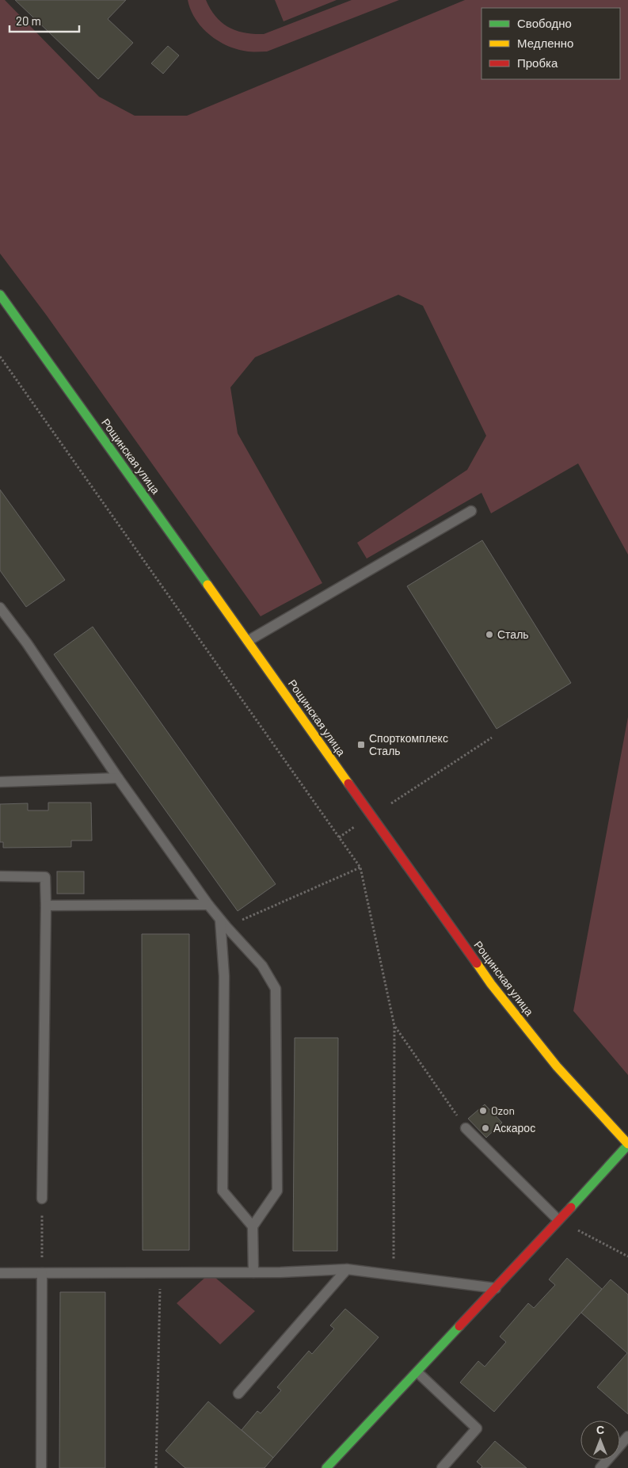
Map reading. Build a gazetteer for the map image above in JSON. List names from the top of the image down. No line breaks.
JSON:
{"streets":{"main road":["Рощинская улица"]},"places":{"other":["Сталь","Ozon","Аскарос"],"transit":["Спорткомплекс Сталь"]},"legend":["Свободно","Медленно","Пробка"],"scale_bar":"20 m","north":"top"}
